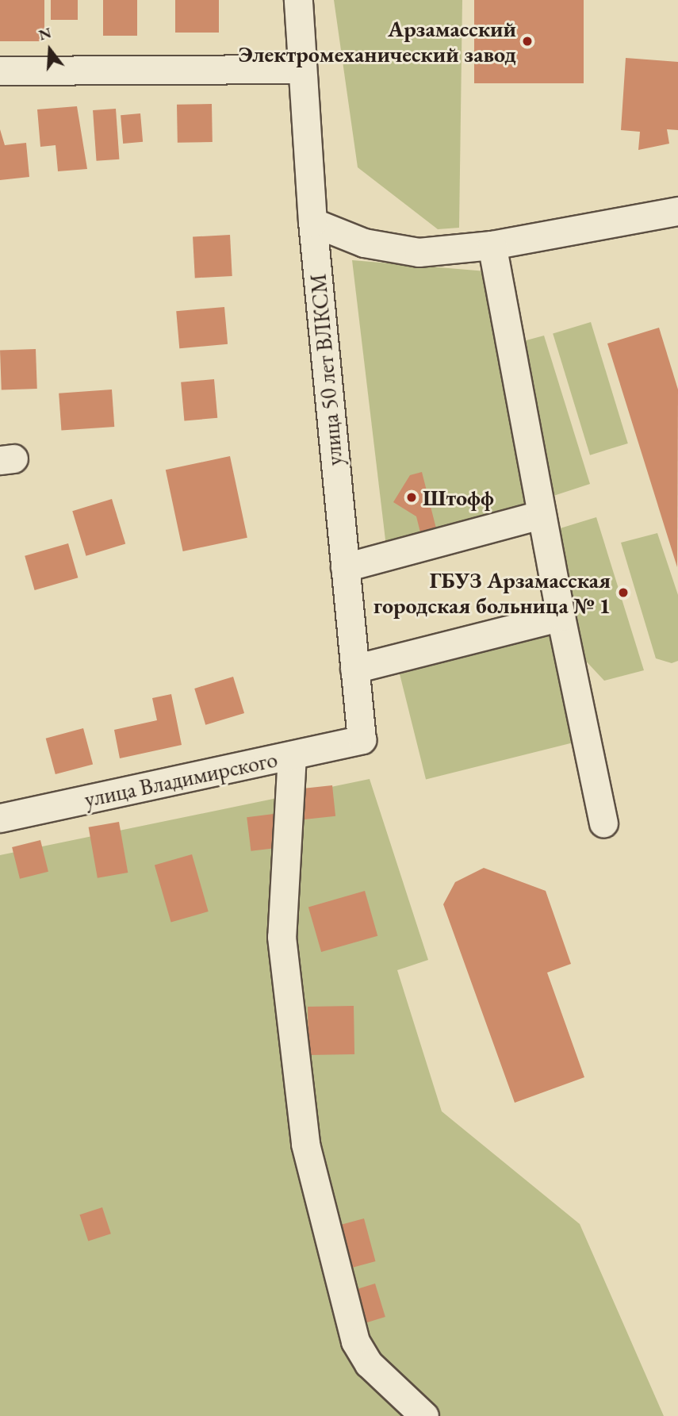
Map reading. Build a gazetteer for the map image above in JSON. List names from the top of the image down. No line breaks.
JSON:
{"streets":{"street":["улица 50 лет ВЛКСМ","улица Владимирского"]},"crossings":[["улица 50 лет ВЛКСМ","улица Владимирского"]],"places":["Арзамасский Электромеханический завод","Штофф","ГБУЗ Арзамасская городская больница № 1"],"north":"top"}
